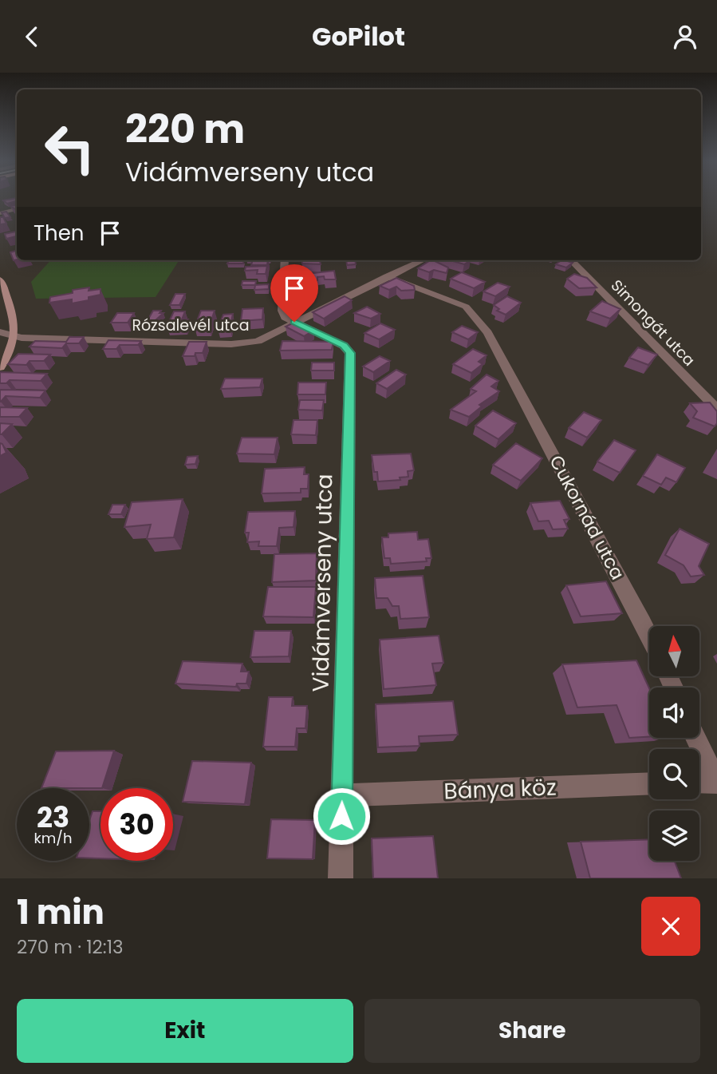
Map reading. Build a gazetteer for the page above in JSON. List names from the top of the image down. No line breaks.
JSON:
{"streets":{"street":["Simongát utca","Rózsalevél utca","Cukornád utca","Vidámverseny utca","Bánya köz"]},"crossings":[["Rózsalevél utca","Cukornád utca"],["Rózsalevél utca","Vidámverseny utca"],["Vidámverseny utca","Bánya köz"]],"north":"top","page":{"header":"GoPilot","turn":["220 m","Vidámverseny utca"],"then":"Then","speed":"23 km/h","limit":"30","heading":["1 min","270 m · 12:13"],"buttons":["Exit","Share"]}}
